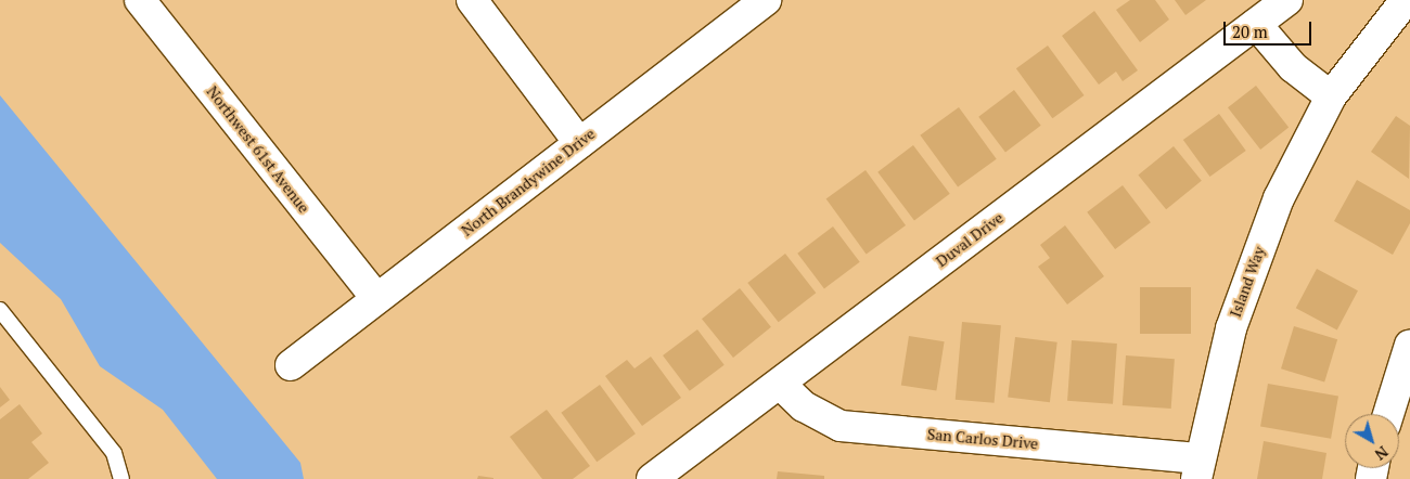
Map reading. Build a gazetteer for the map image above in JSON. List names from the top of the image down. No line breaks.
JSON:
{"streets":{"street":["Northwest 61st Avenue","North Brandywine Drive","Duval Drive","Island Way","San Carlos Drive"]},"crossings":[["Northwest 61st Avenue","North Brandywine Drive"],["Duval Drive","San Carlos Drive"],["Island Way","San Carlos Drive"]],"scale_bar":"20 m","north":"bottom right"}
